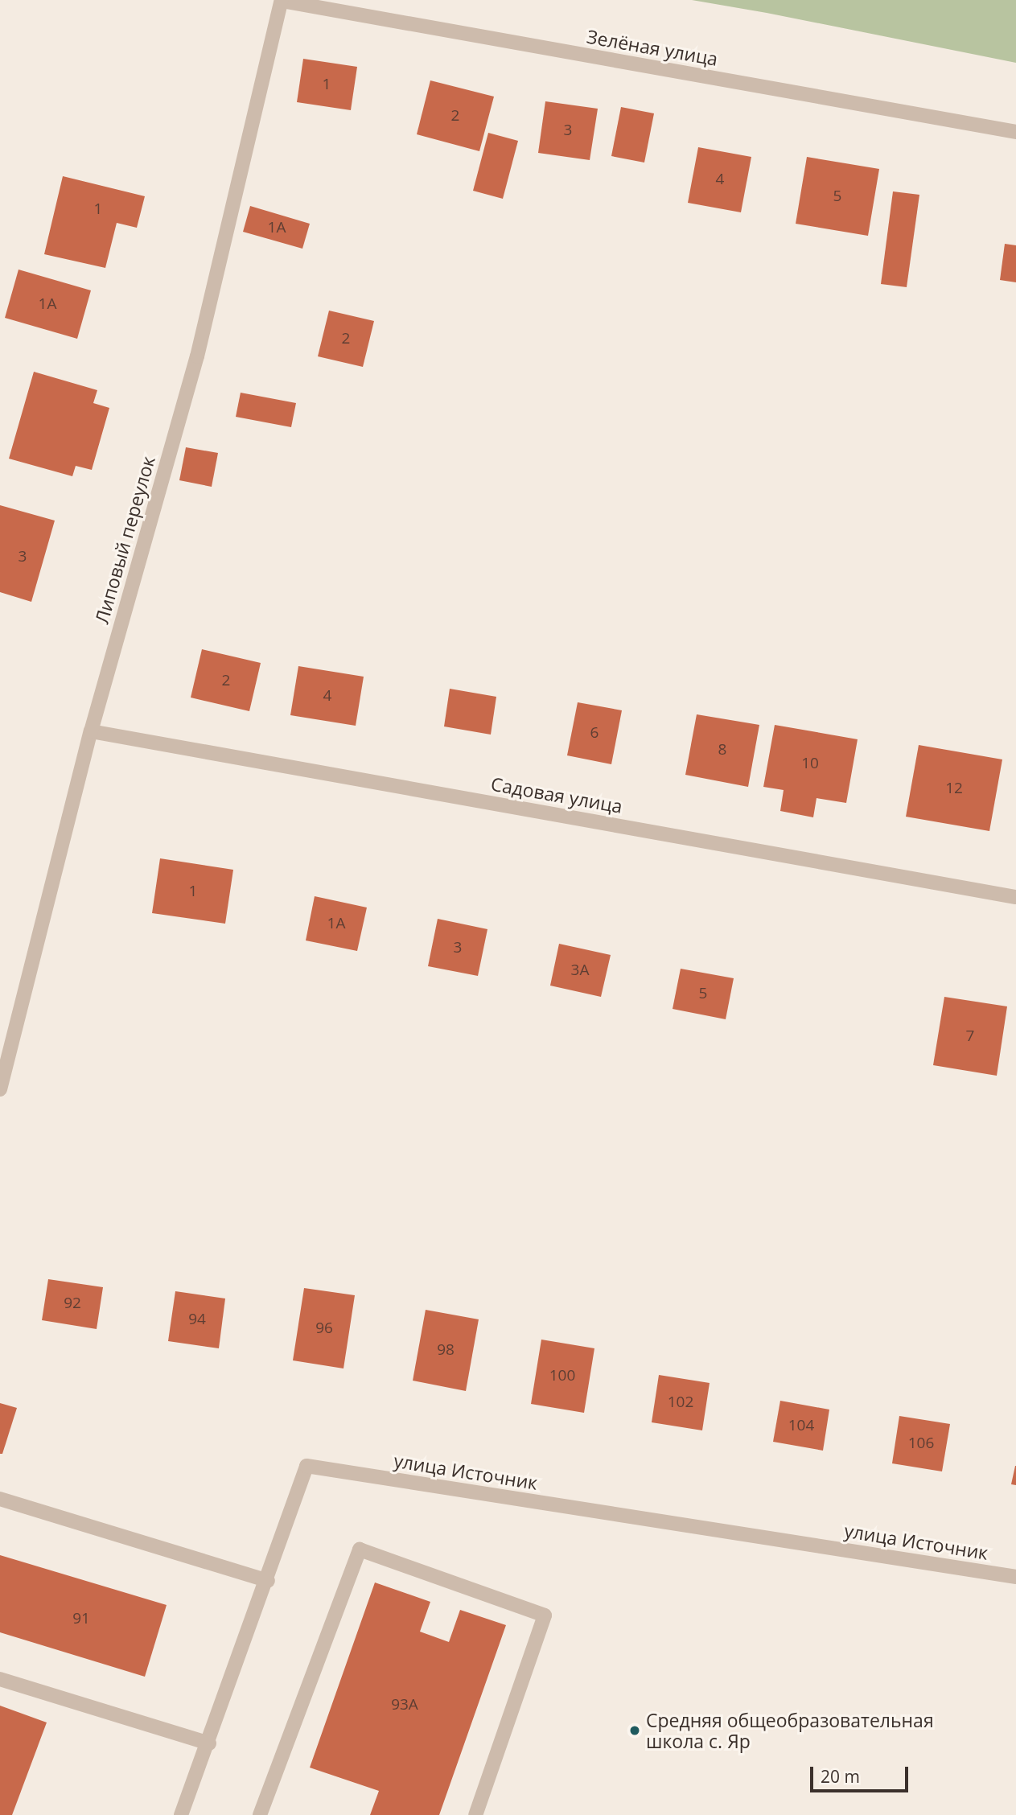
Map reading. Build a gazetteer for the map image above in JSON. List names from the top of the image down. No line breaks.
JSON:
{"streets":{"street":["Зелёная улица","Липовый переулок","Садовая улица","улица Источник"]},"crossings":[["Зелёная улица","Липовый переулок"],["Липовый переулок","Садовая улица"]],"places":["Средняя общеобразовательная школа с. Яр"],"house_numbers":["1","2","3","4","5","1","1А","1А","2","3","2","4","6","8","10","12","1","1А","3","3А","5","7","92","94","96","98","100","102","104","106","91","93А"],"scale_bar":"20 m"}
